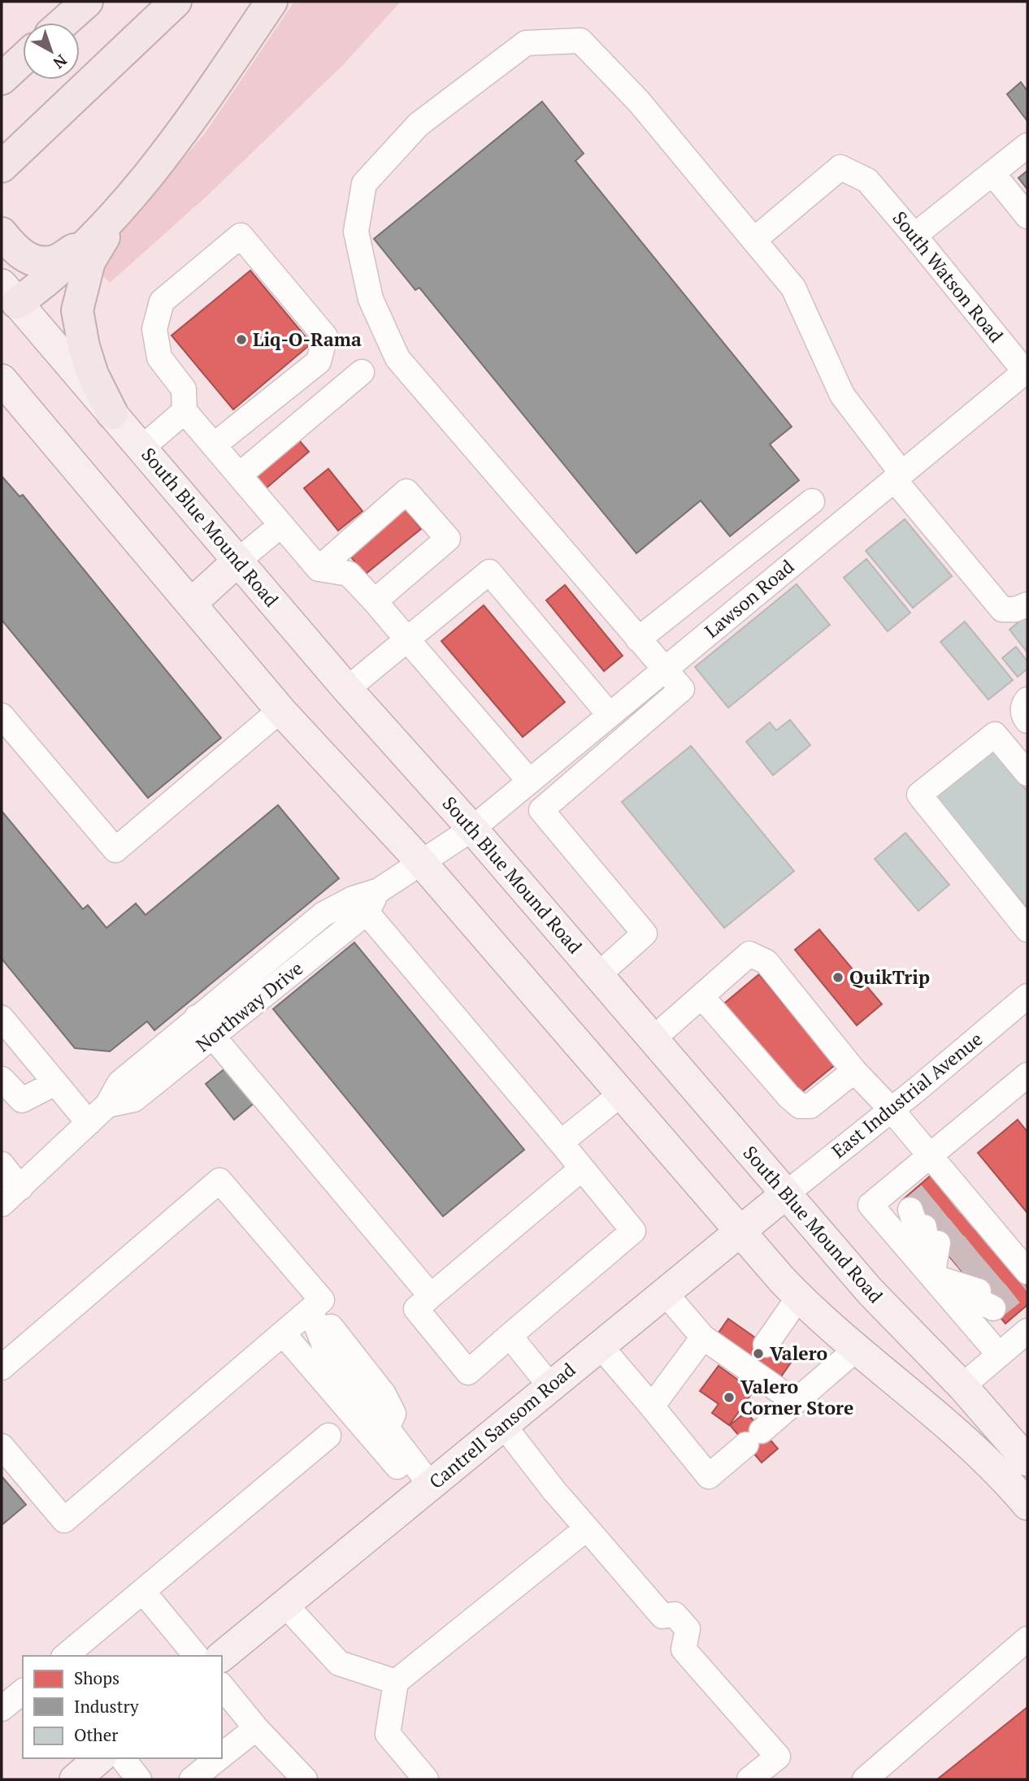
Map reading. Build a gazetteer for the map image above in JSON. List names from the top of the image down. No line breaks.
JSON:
{"streets":{"main road":["South Blue Mound Road","Cantrell Sansom Road"],"street":["South Watson Road","Lawson Road","Northway Drive","East Industrial Avenue"]},"crossings":[["South Watson Road","Lawson Road"],["South Blue Mound Road","Lawson Road"],["South Blue Mound Road","Northway Drive"],["South Blue Mound Road","East Industrial Avenue"],["South Blue Mound Road","Cantrell Sansom Road"],["Lawson Road","Northway Drive"],["East Industrial Avenue","Cantrell Sansom Road"]],"places":["Liq-O-Rama","QuikTrip","Valero","Valero Corner Store"],"legend":["Shops","Industry","Other"],"north":"bottom right"}
